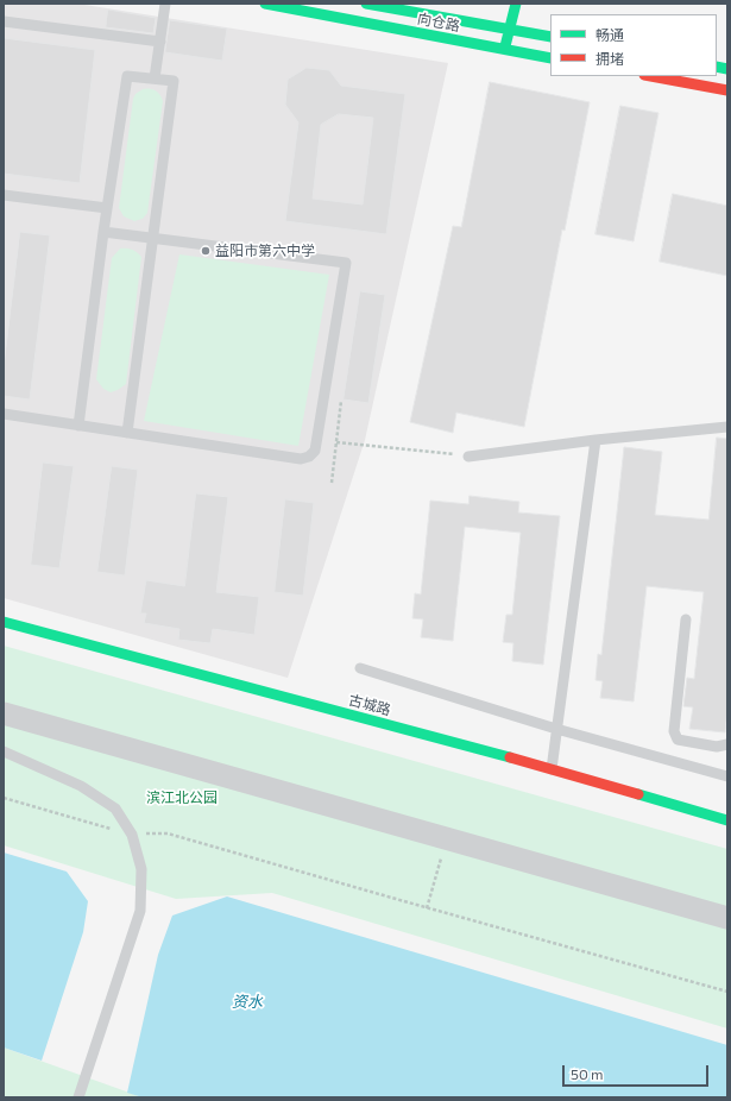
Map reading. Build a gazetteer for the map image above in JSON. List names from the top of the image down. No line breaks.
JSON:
{"streets":{"street":["向仓路","古城路"]},"water":["资水"],"parks":["滨江北公园"],"places":["益阳市第六中学"],"legend":["畅通","拥堵"],"scale_bar":"50 m"}
